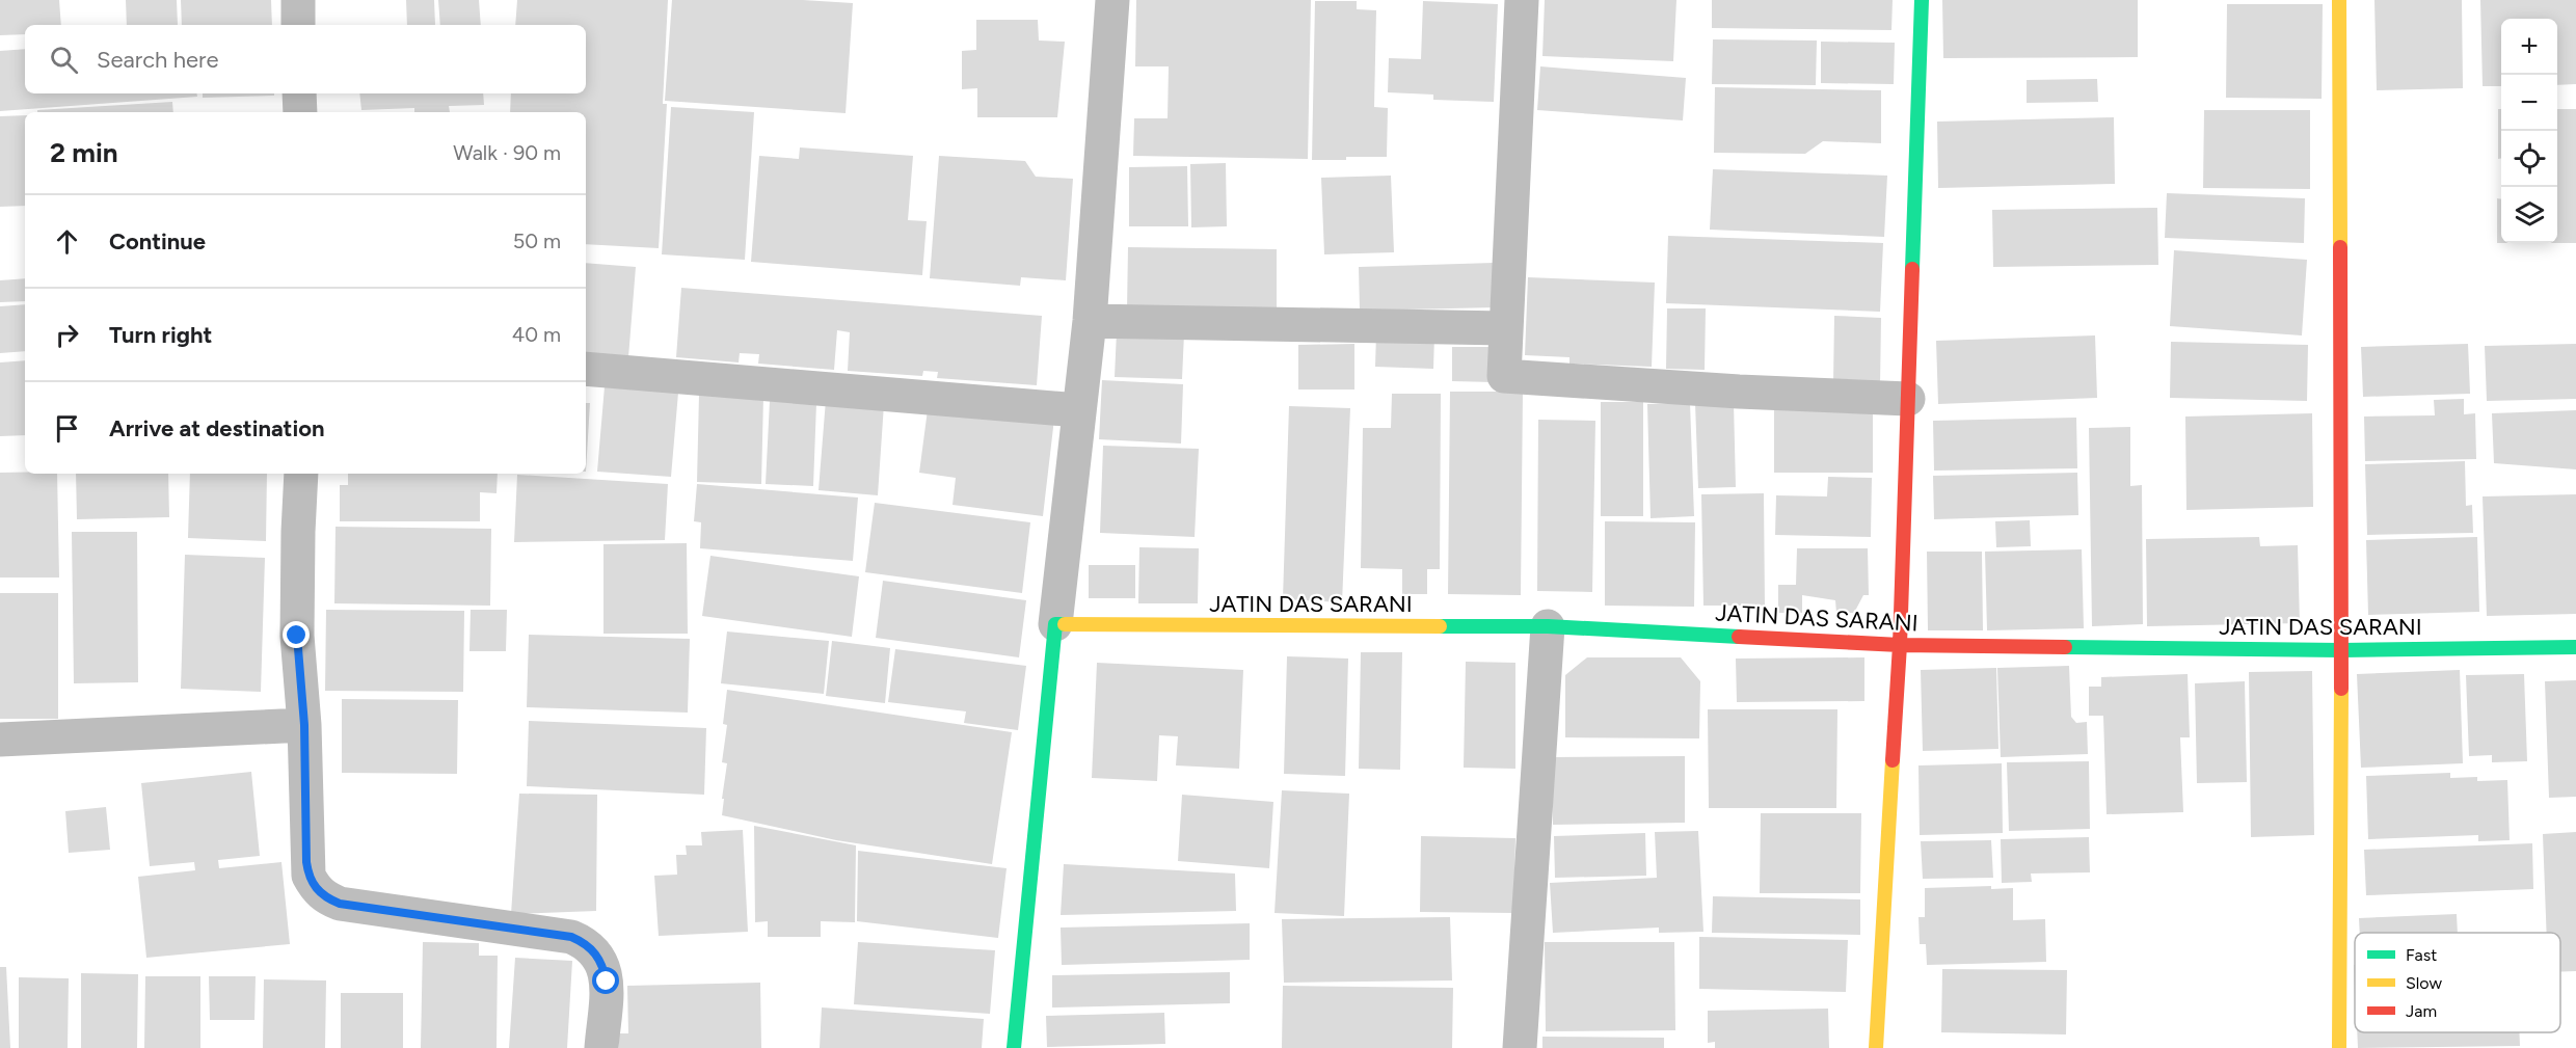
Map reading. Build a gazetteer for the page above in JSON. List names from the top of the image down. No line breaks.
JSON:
{"streets":{"street":["JATIN DAS SARANI"]},"legend":["Fast","Slow","Jam"],"page":{"map_buttons":["+","−"],"search":"Search here","heading":["2 min","Walk · 90 m"],"list":[["Continue","50 m"],["Turn right","40 m"],"Arrive at destination"]}}
